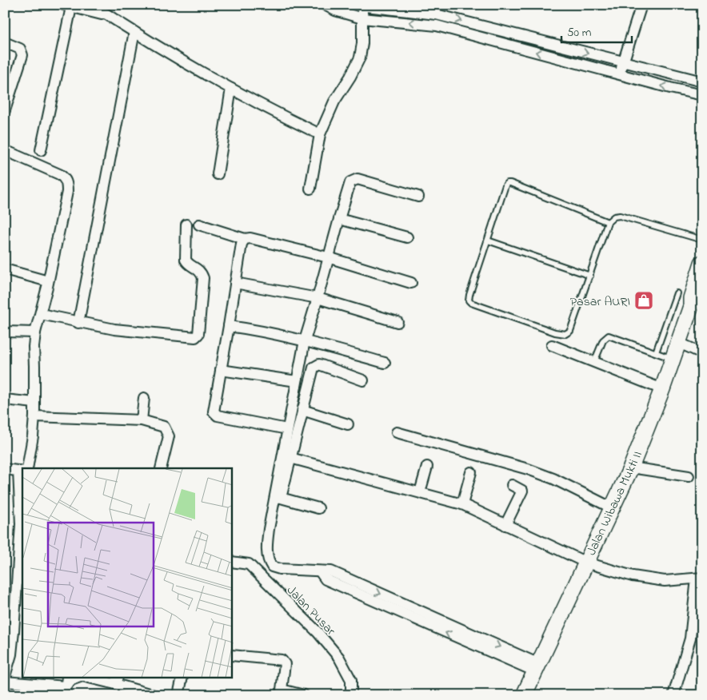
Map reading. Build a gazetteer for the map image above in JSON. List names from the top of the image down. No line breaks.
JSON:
{"streets":{"main road":["Jalan Wibawa Mukti II"],"street":["Jalan Pusar"]},"places":{"shop":["Pasar AURI"]},"scale_bar":"50 m"}
